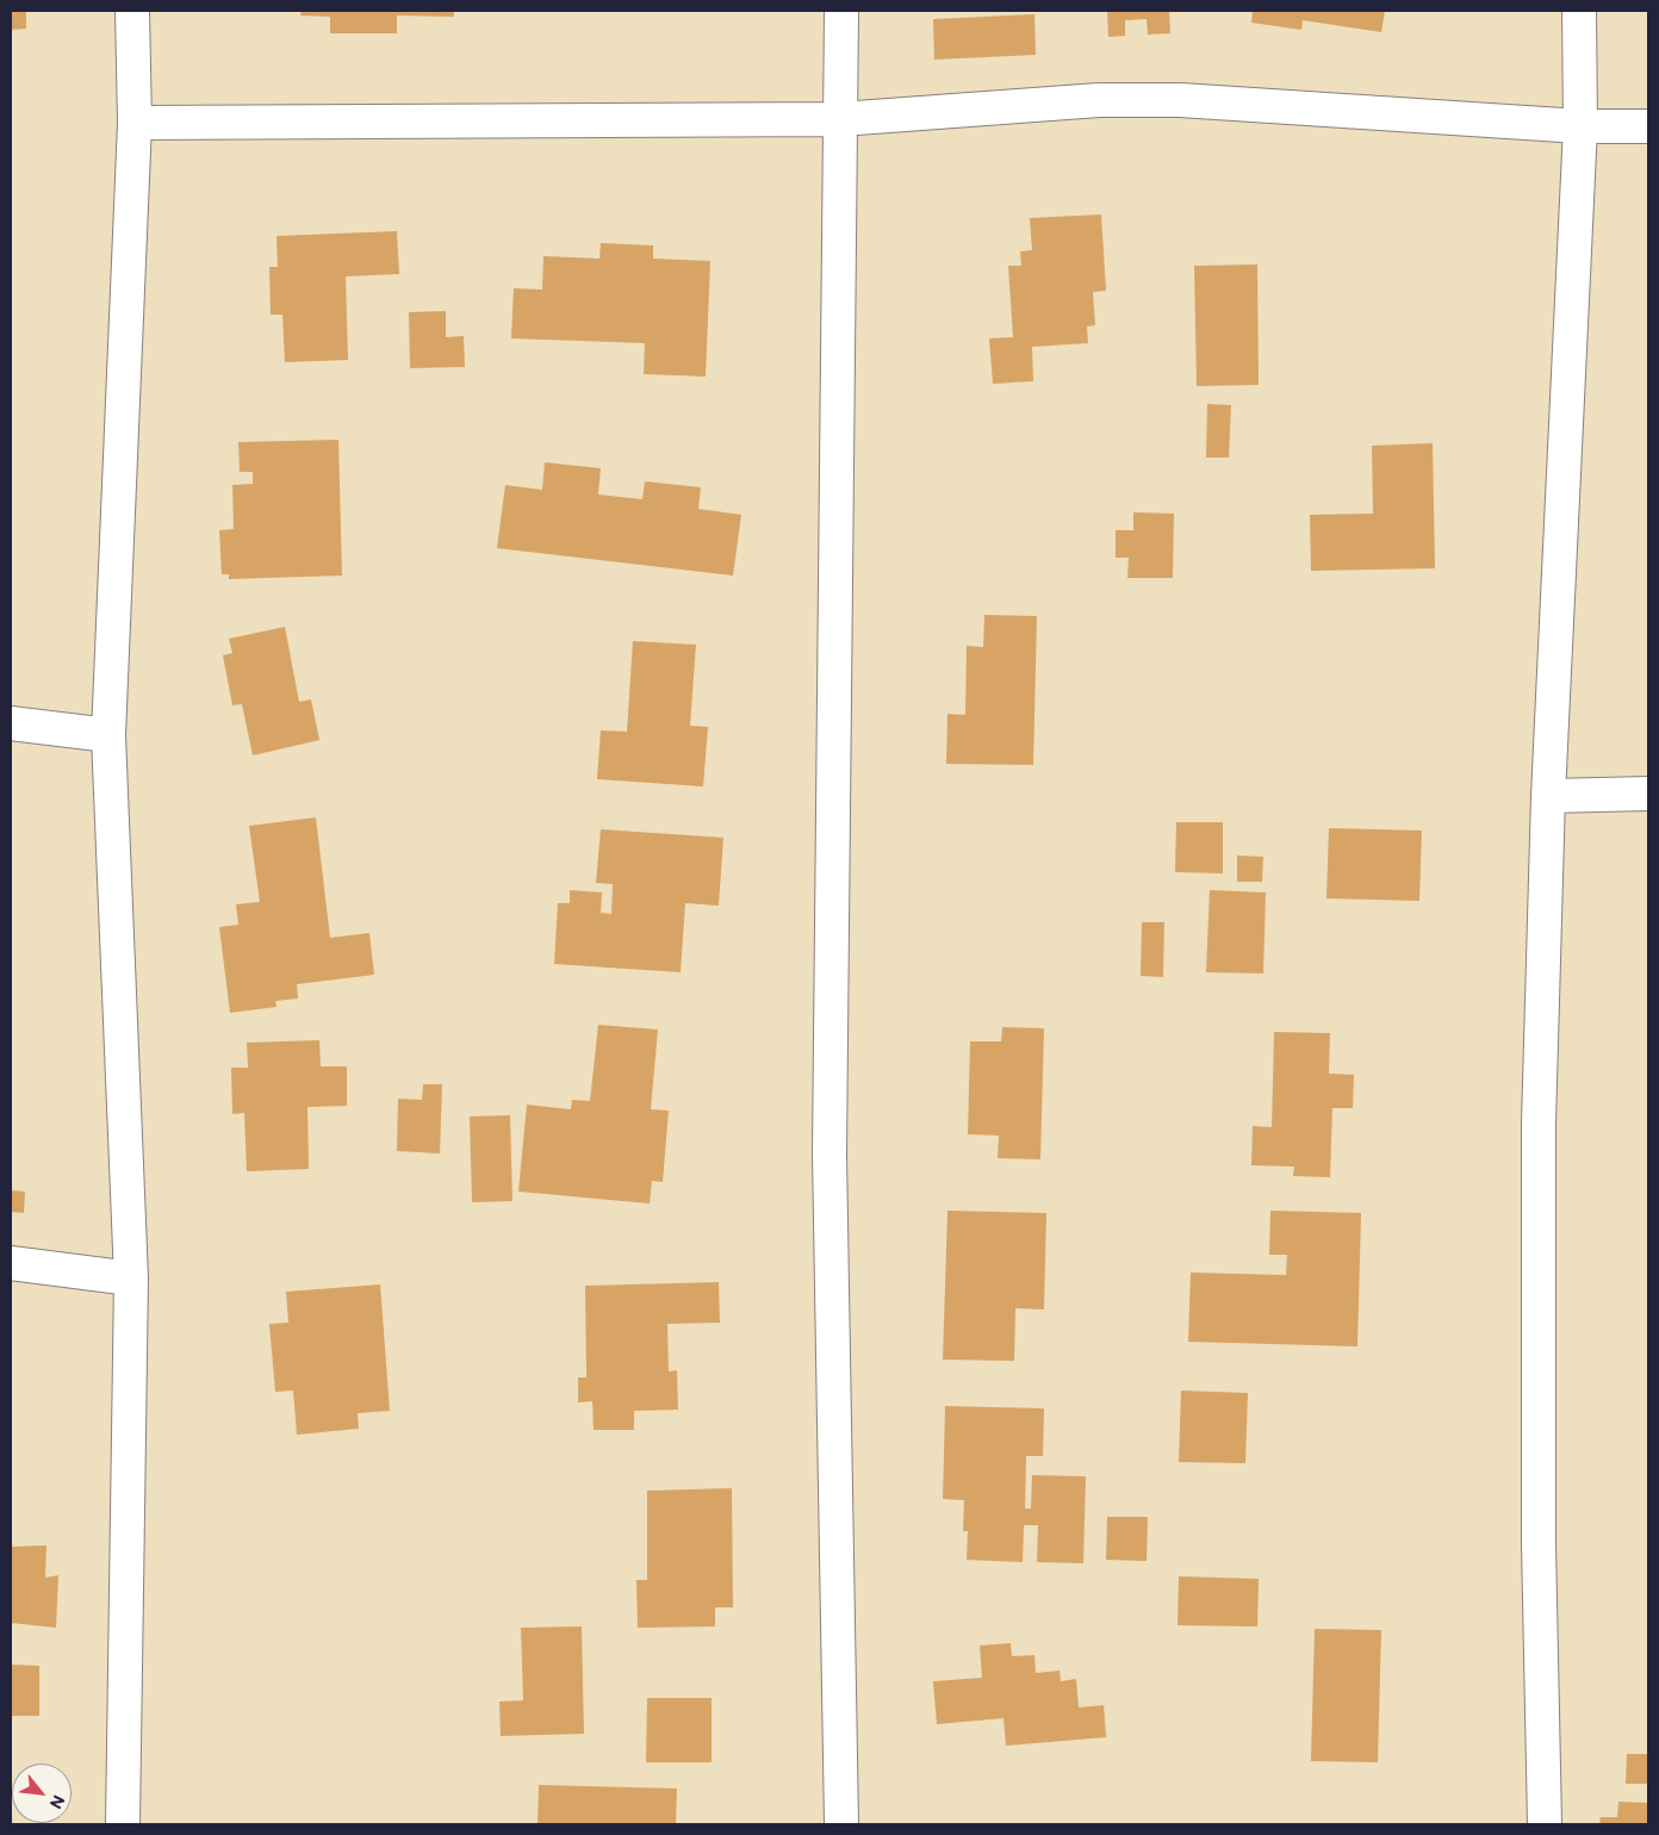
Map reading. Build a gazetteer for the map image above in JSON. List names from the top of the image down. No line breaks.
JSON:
{"north":"bottom right"}
